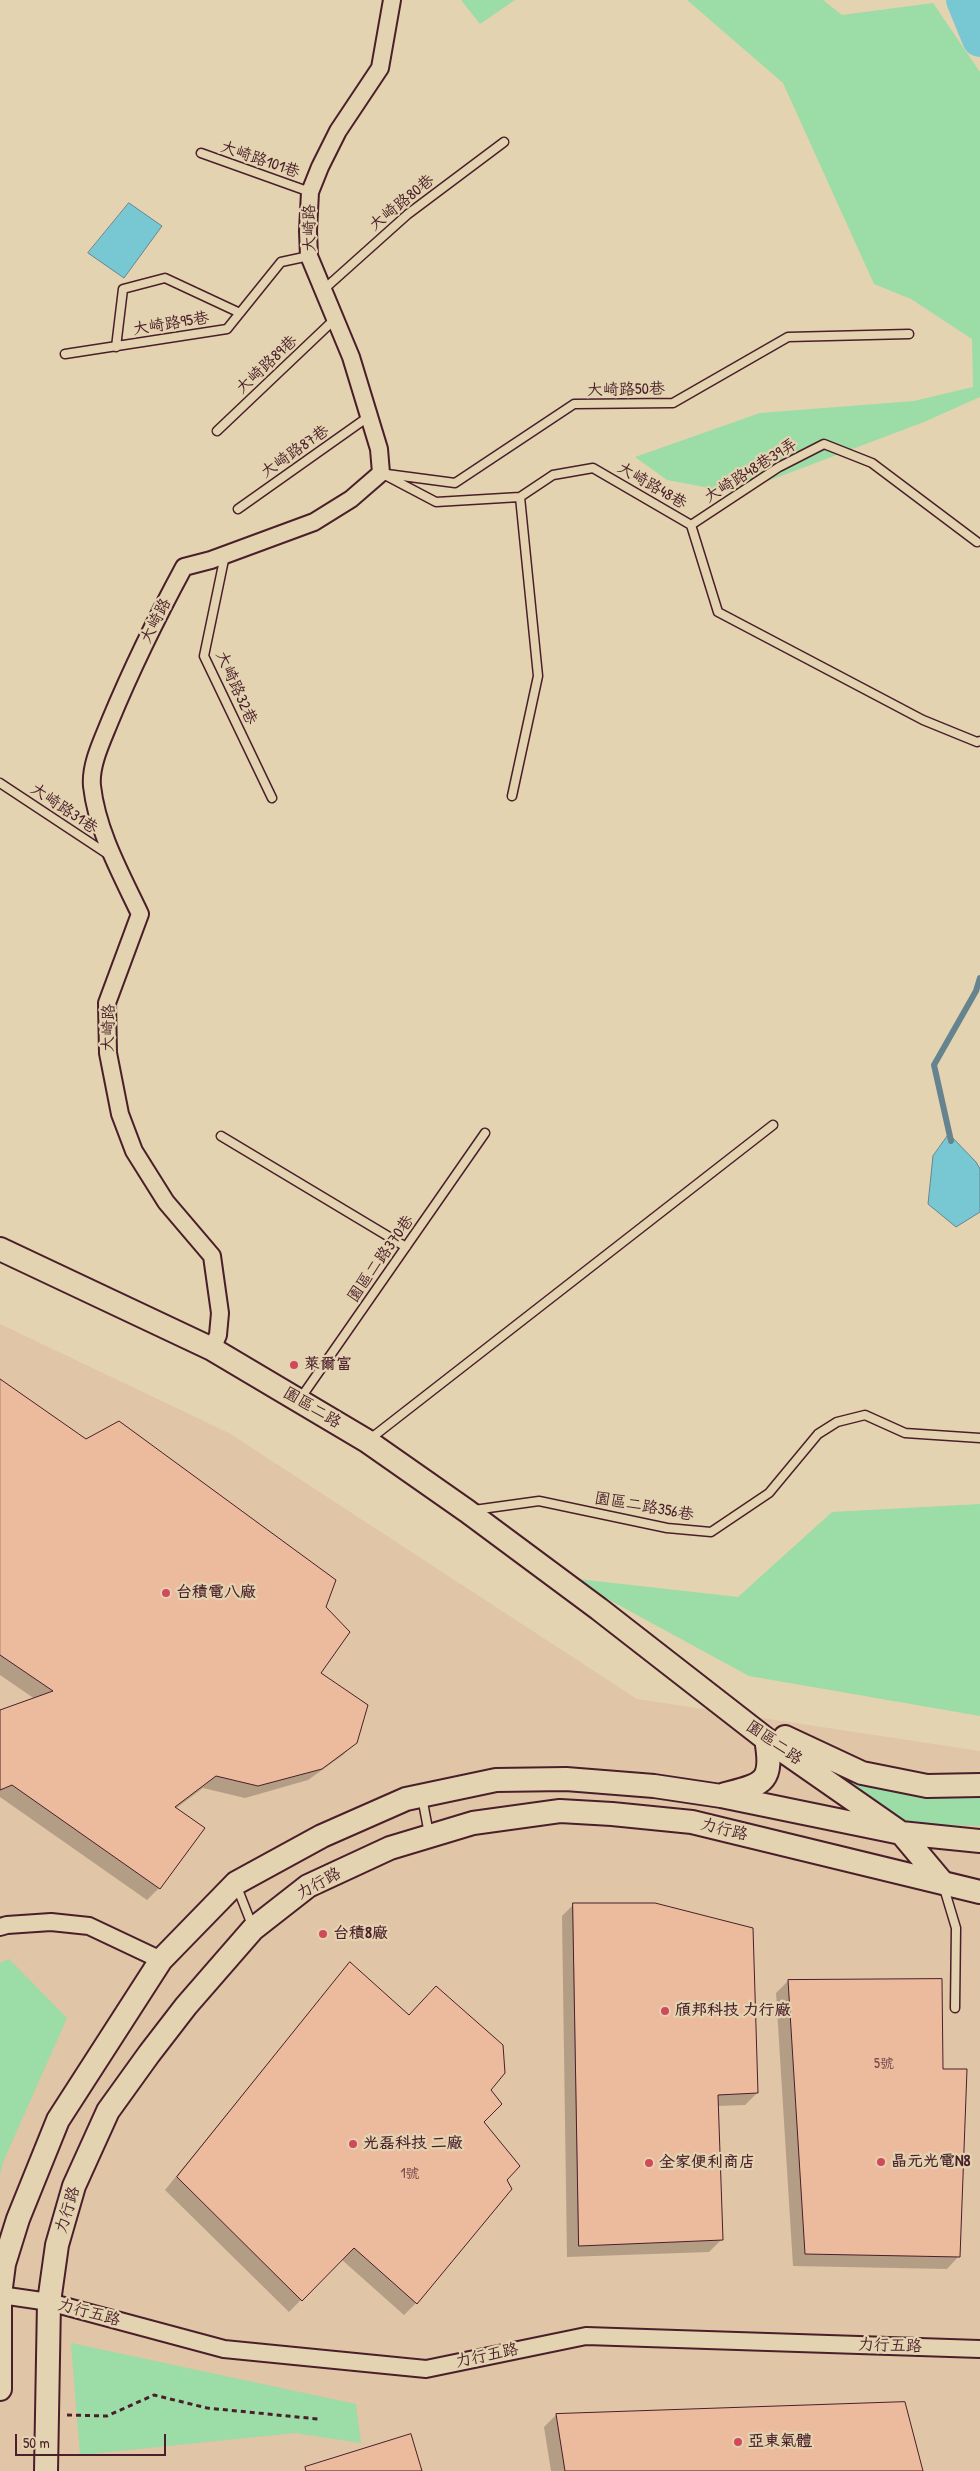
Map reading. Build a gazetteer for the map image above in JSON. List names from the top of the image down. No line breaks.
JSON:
{"streets":{"street":["大崎路","園區二路","力行路","力行五路"],"lane":["大崎路101巷","大崎路80巷","大崎路95巷","大崎路89巷","大崎路50巷","大崎路87巷","大崎路48巷39弄","大崎路48巷","大崎路32巷","大崎路31巷","園區二路370巷","園區二路356巷"]},"crossings":[["大崎路101巷","大崎路"],["大崎路80巷","大崎路"],["大崎路","大崎路95巷"],["大崎路","大崎路89巷"],["大崎路","大崎路50巷"],["大崎路","大崎路87巷"],["大崎路","大崎路32巷"],["大崎路","大崎路31巷"],["大崎路","園區二路"],["大崎路48巷39弄","大崎路48巷"],["園區二路370巷","園區二路"],["園區二路","園區二路356巷"],["園區二路","力行路"],["力行路","力行五路"]],"places":["萊爾富","台積電八廠","台積8廠","頎邦科技 力行廠","光磊科技 二廠","晶元光電N8","全家便利商店","亞東氣體"],"house_numbers":["5號","1號"],"scale_bar":"50 m"}
